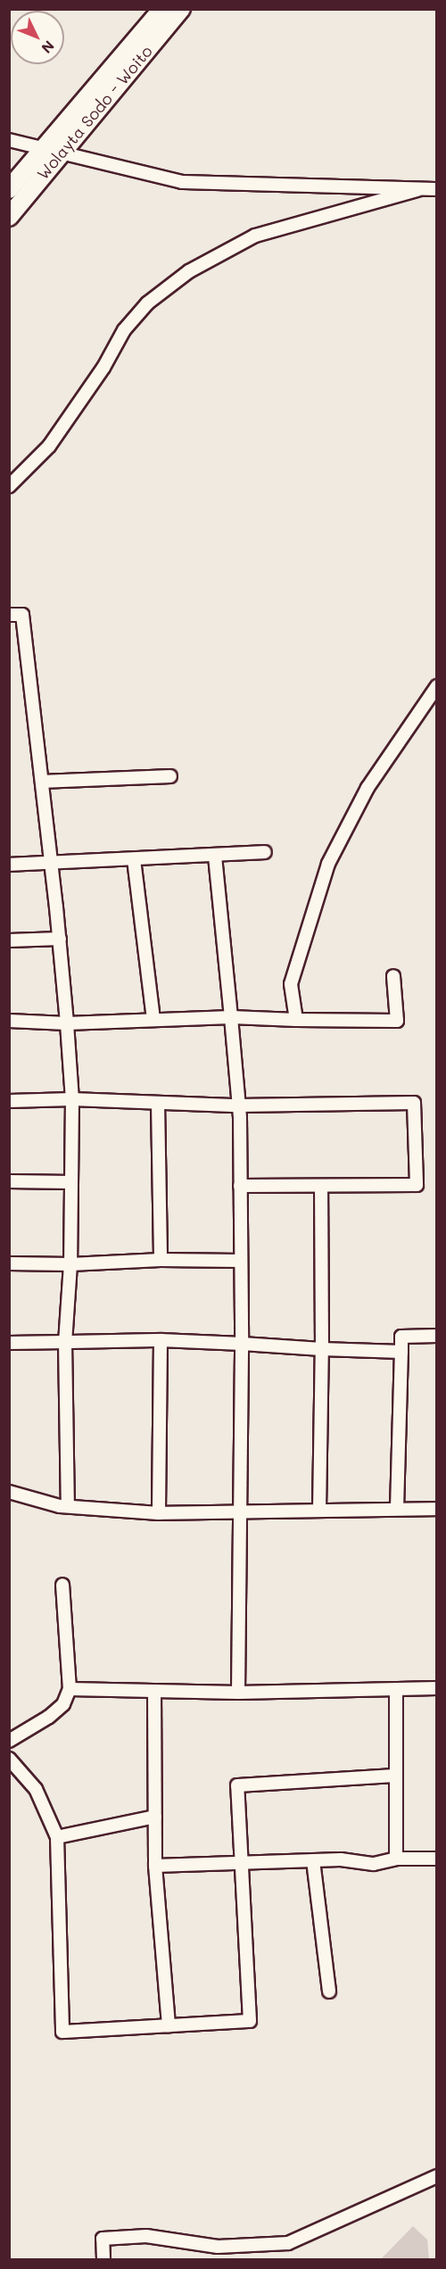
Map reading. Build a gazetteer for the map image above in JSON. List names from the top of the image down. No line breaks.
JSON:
{"streets":{"highway":["Wolayta Sodo - Woito"]},"north":"bottom right"}
